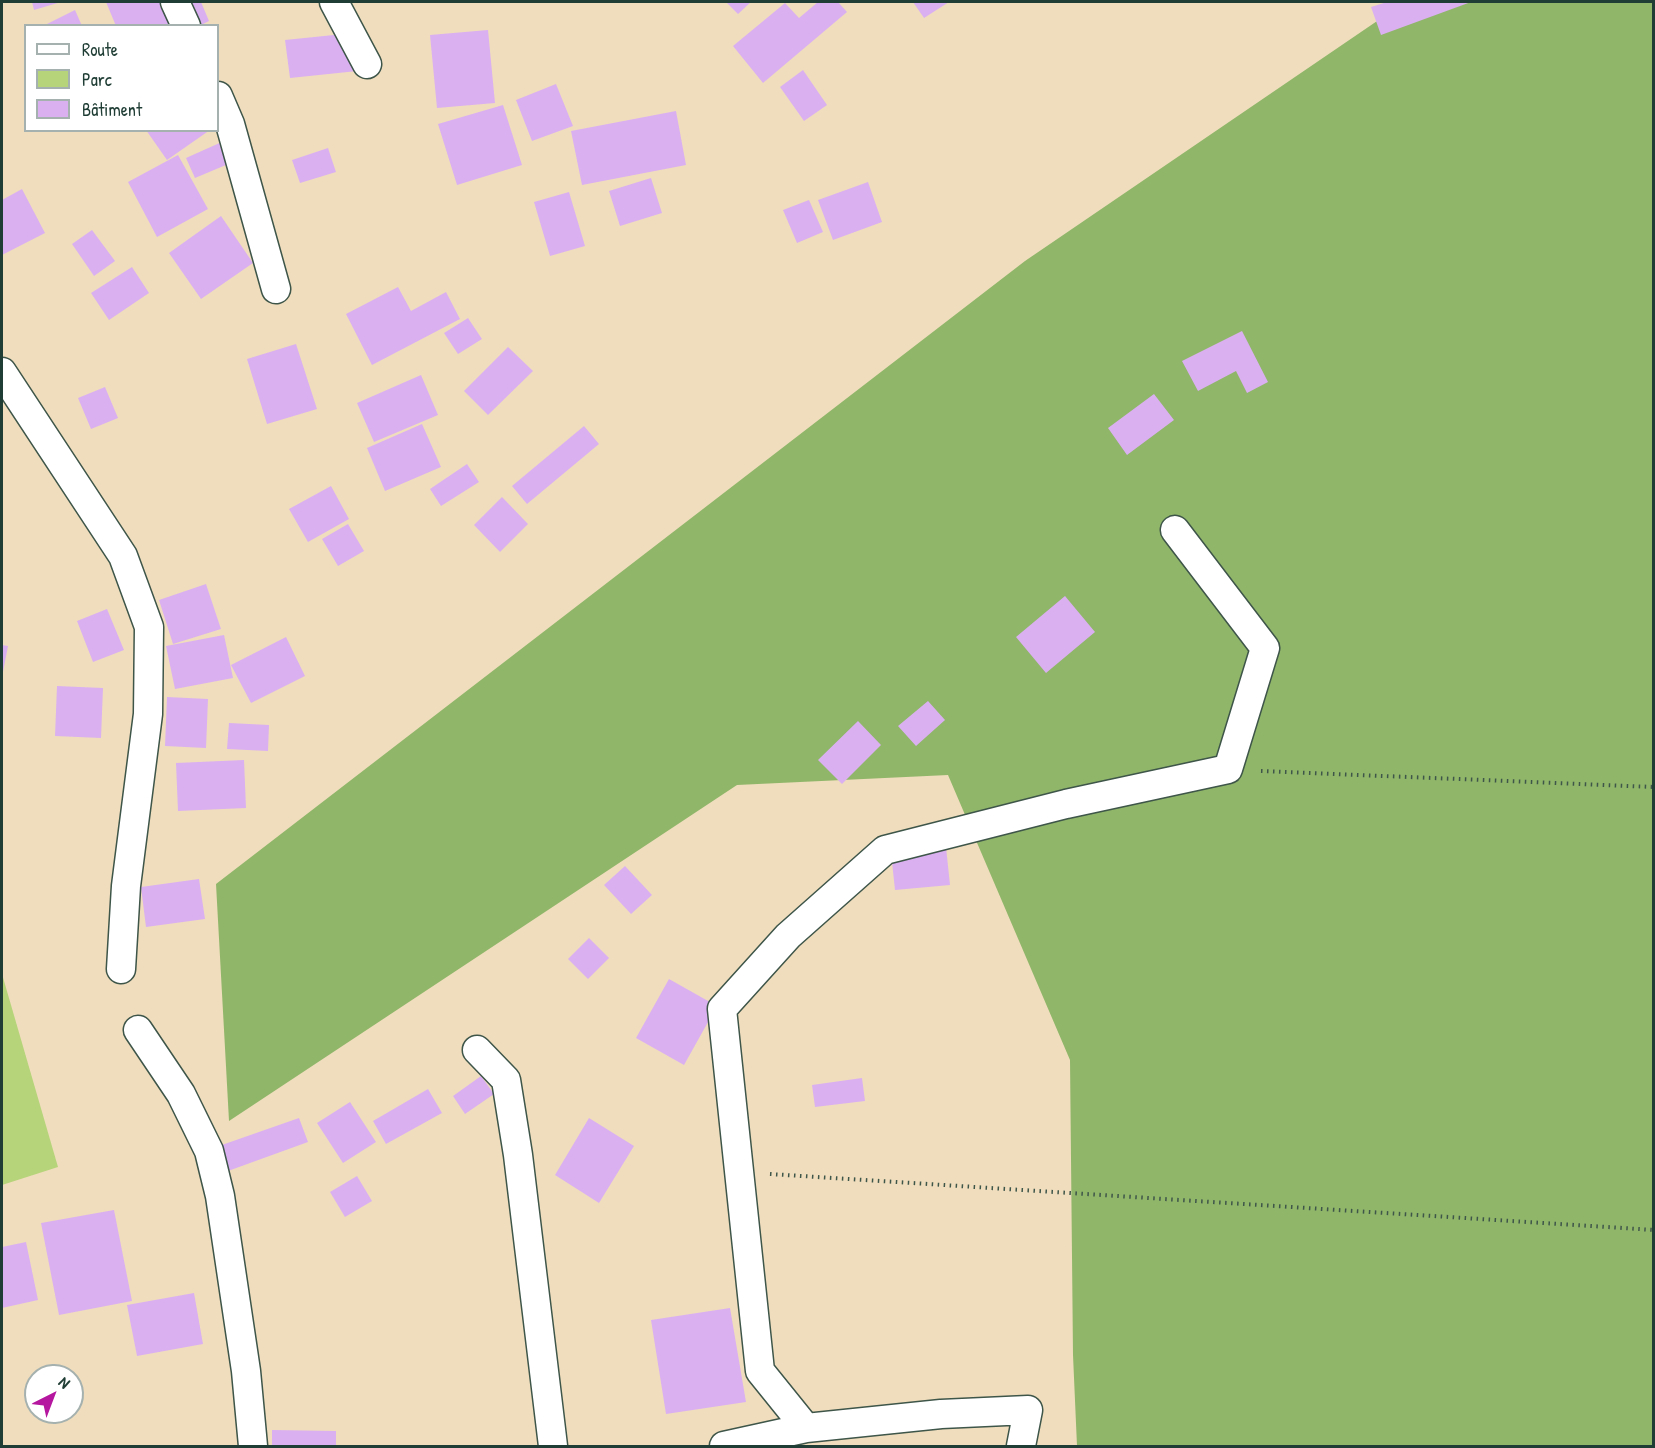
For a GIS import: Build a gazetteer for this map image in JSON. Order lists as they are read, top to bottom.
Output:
{
  "legend": ["Route", "Parc", "Bâtiment"],
  "north": "top right"
}
